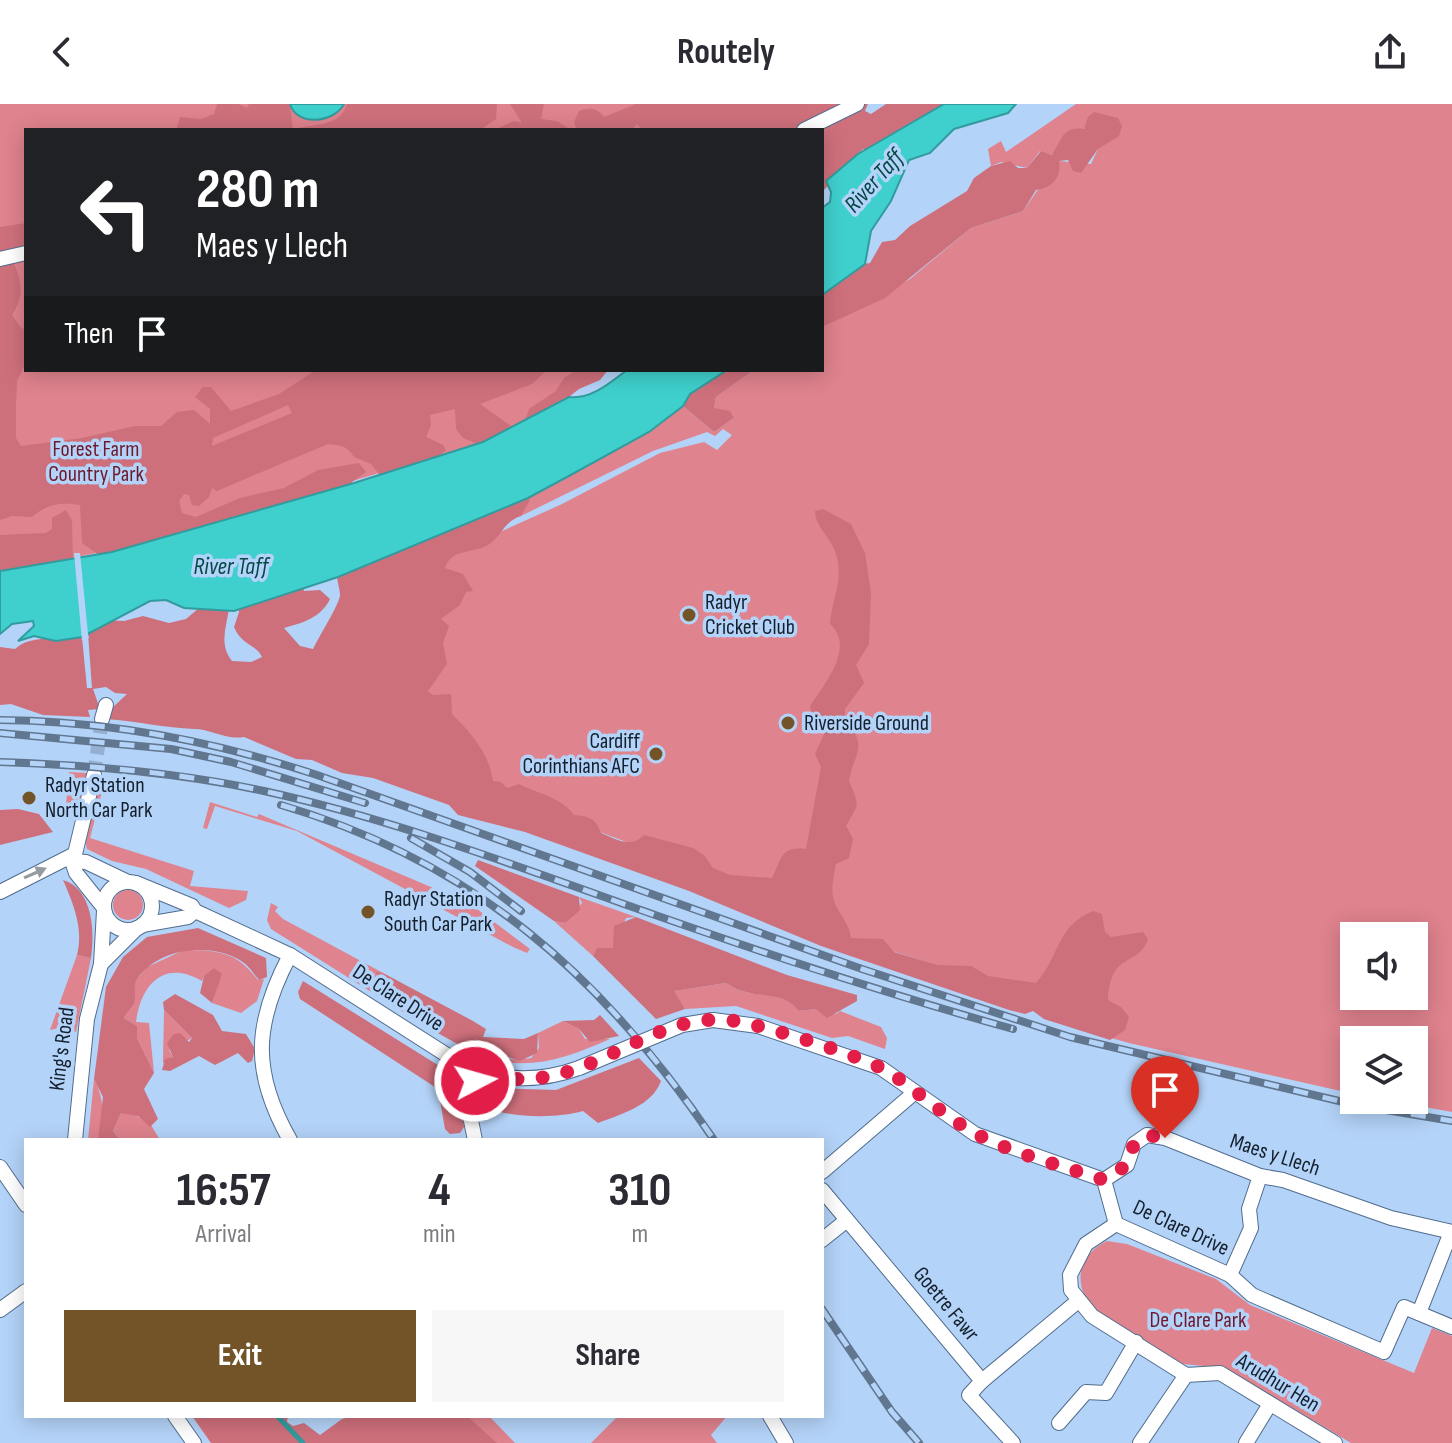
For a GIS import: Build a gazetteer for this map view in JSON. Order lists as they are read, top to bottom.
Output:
{
  "streets": {
    "street": [
      "De Clare Drive",
      "King's Road",
      "Maes y Llech",
      "Goetre Fawr",
      "Arudhur Hen"
    ]
  },
  "crossings": [
    ["De Clare Drive", "King's Road"],
    ["De Clare Drive", "Maes y Llech"]
  ],
  "water": ["River Taff"],
  "parks": ["Forest Farm Country Park", "De Clare Park"],
  "places": [
    "Radyr Cricket Club",
    "Riverside Ground",
    "Cardiff Corinthians AFC",
    "Radyr Station North Car Park",
    "Radyr Station South Car Park"
  ],
  "page": {
    "header": "Routely",
    "turn": ["280 m", "Maes y Llech"],
    "then": "Then",
    "eta": [
      "16:57",
      "Arrival",
      "4",
      "min",
      "310",
      "m"
    ],
    "buttons": ["Exit", "Share"]
  }
}
